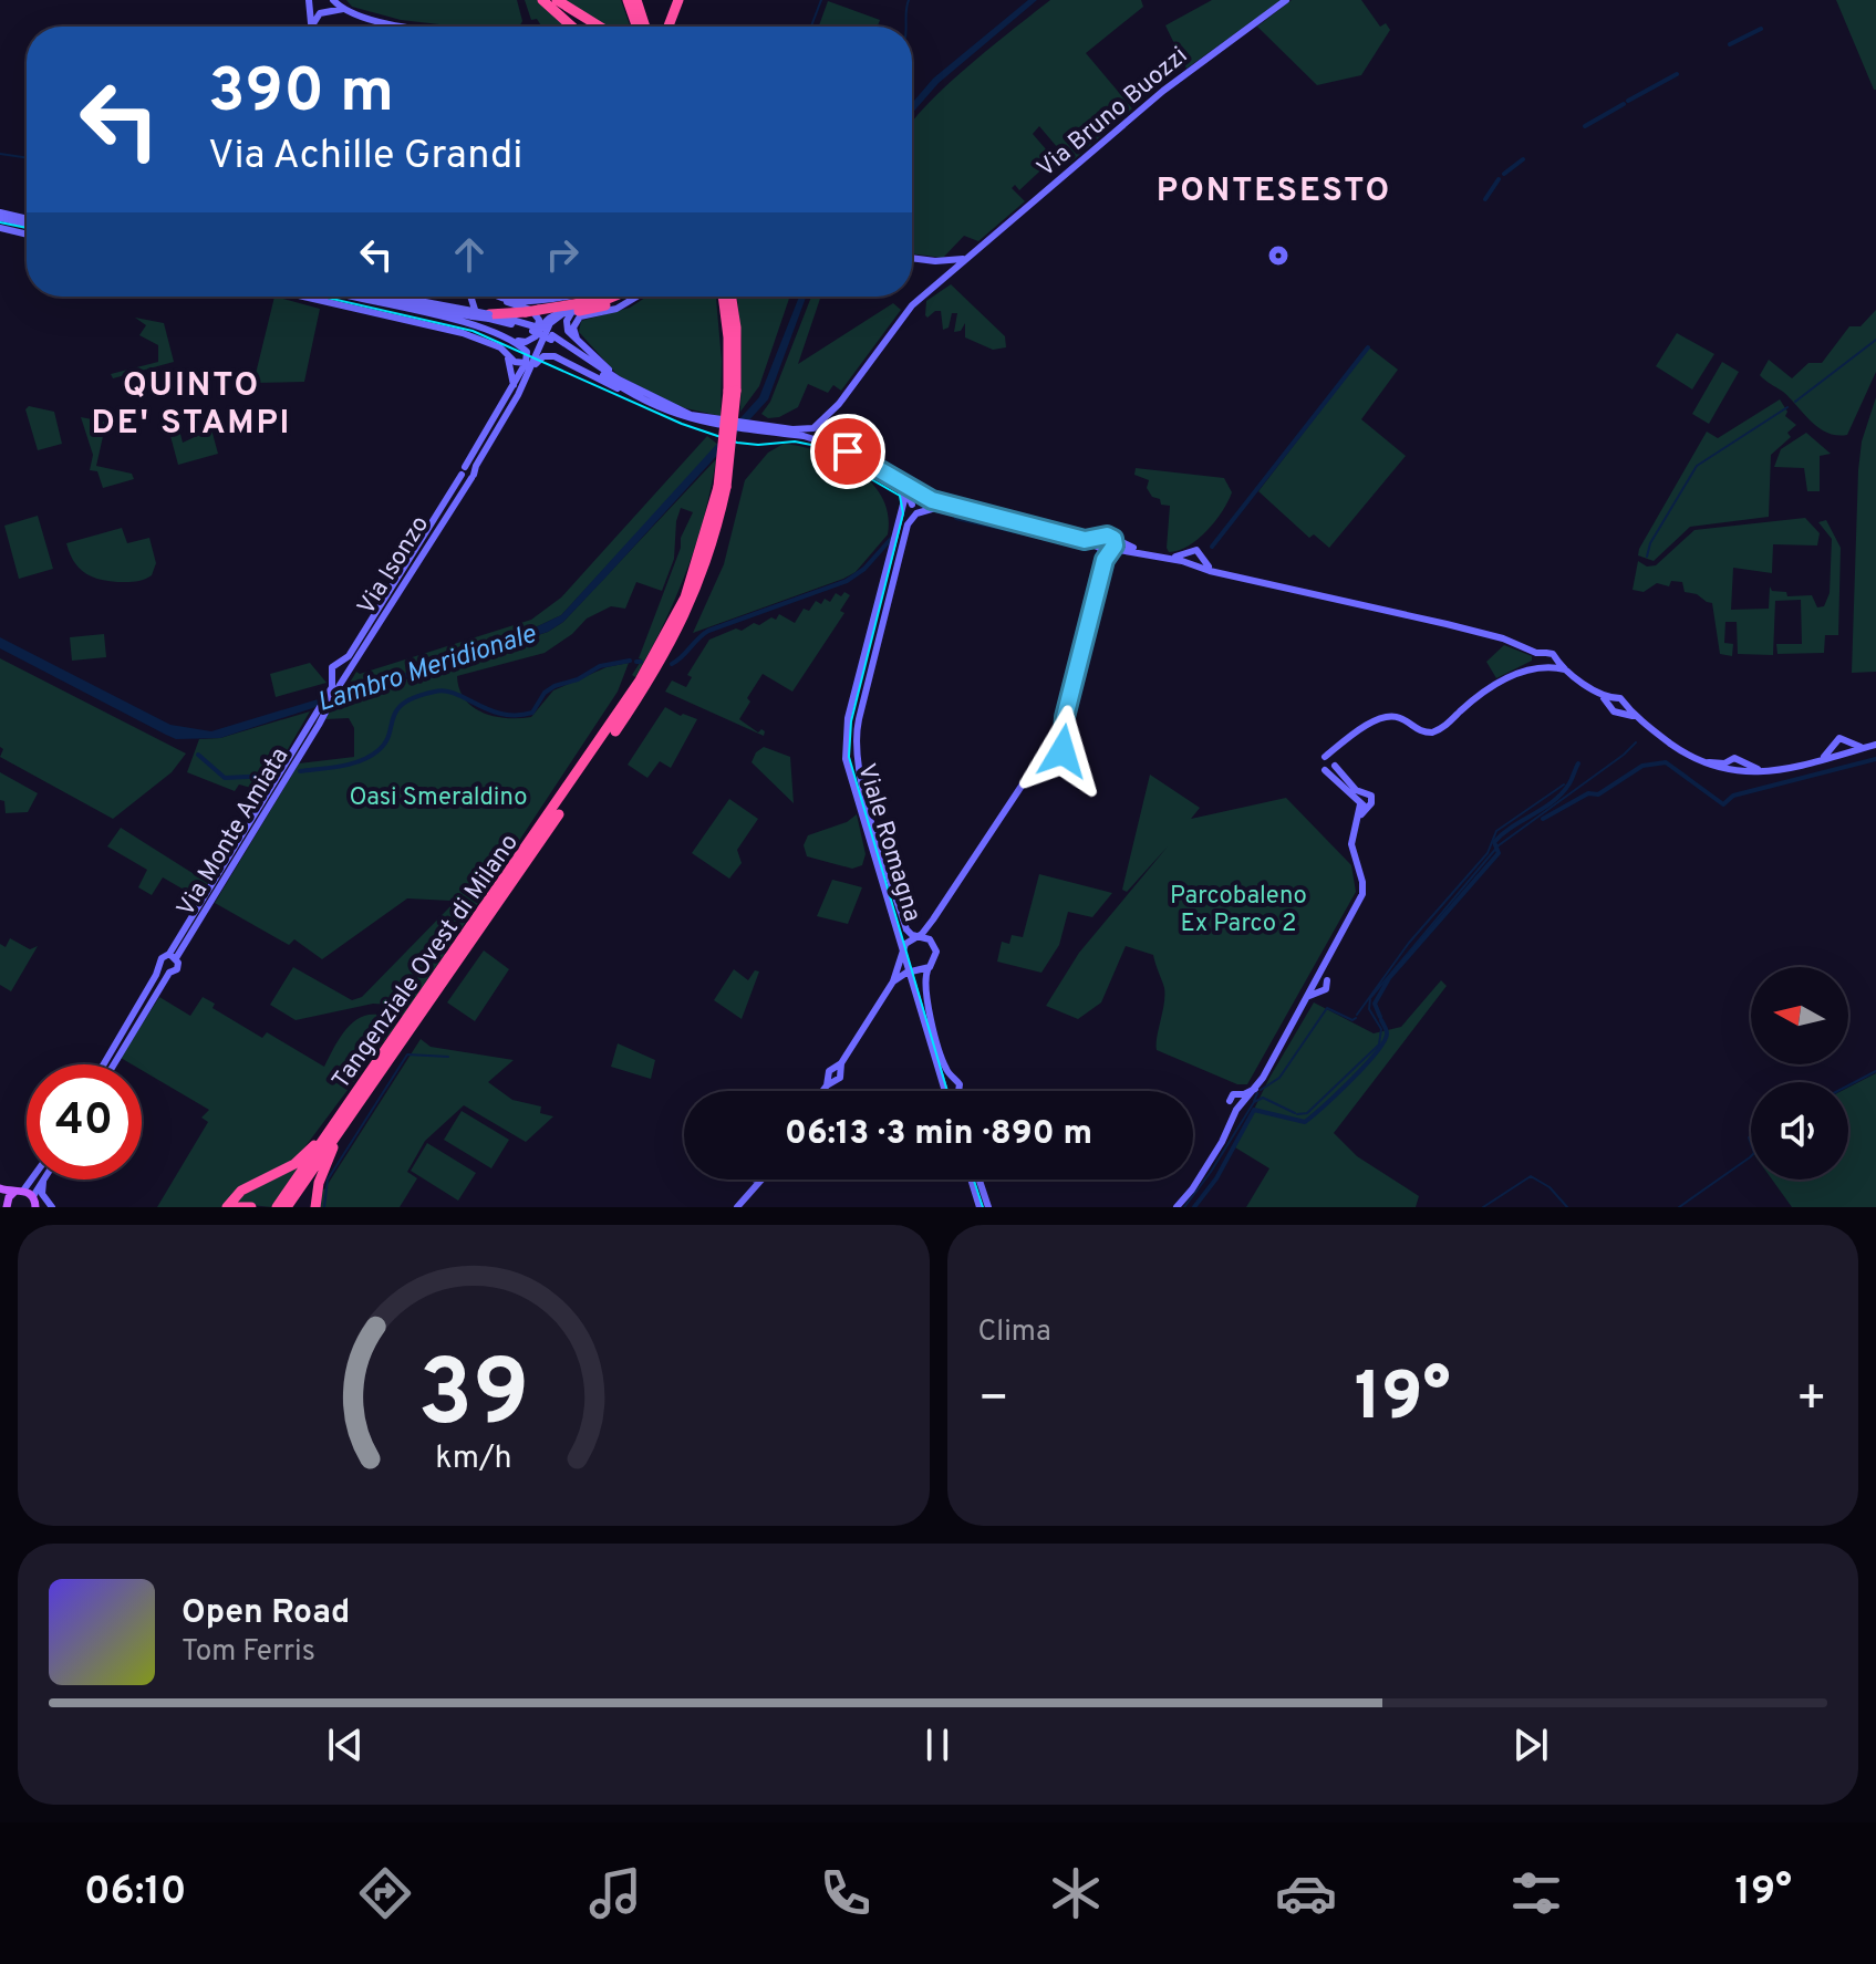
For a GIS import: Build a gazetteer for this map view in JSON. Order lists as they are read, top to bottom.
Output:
{
  "streets": {
    "highway": ["Tangenziale Ovest di Milano"],
    "main road": [
      "Via Bruno Buozzi",
      "Via Isonzo",
      "Via Monte Amiata",
      "Viale Romagna"
    ]
  },
  "crossings": [
    ["Via Isonzo", "Via Monte Amiata"]
  ],
  "districts": ["PONTESESTO", "QUINTO DE' STAMPI"],
  "water": ["Lambro Meridionale"],
  "parks": ["Oasi Smeraldino", "Parcobaleno Ex Parco 2"],
  "north": "left",
  "page": {
    "turn": ["390 m", "Via Achille Grandi"],
    "limit": "40",
    "trip": "06:13 · 3 min · 890 m",
    "tile": "Clima",
    "heat": ["−", "19°", "+"],
    "song": ["Open Road", "Tom Ferris"],
    "tabs": ["06:10", "19°"],
    "gauge": ["39", "km/h"]
  }
}
